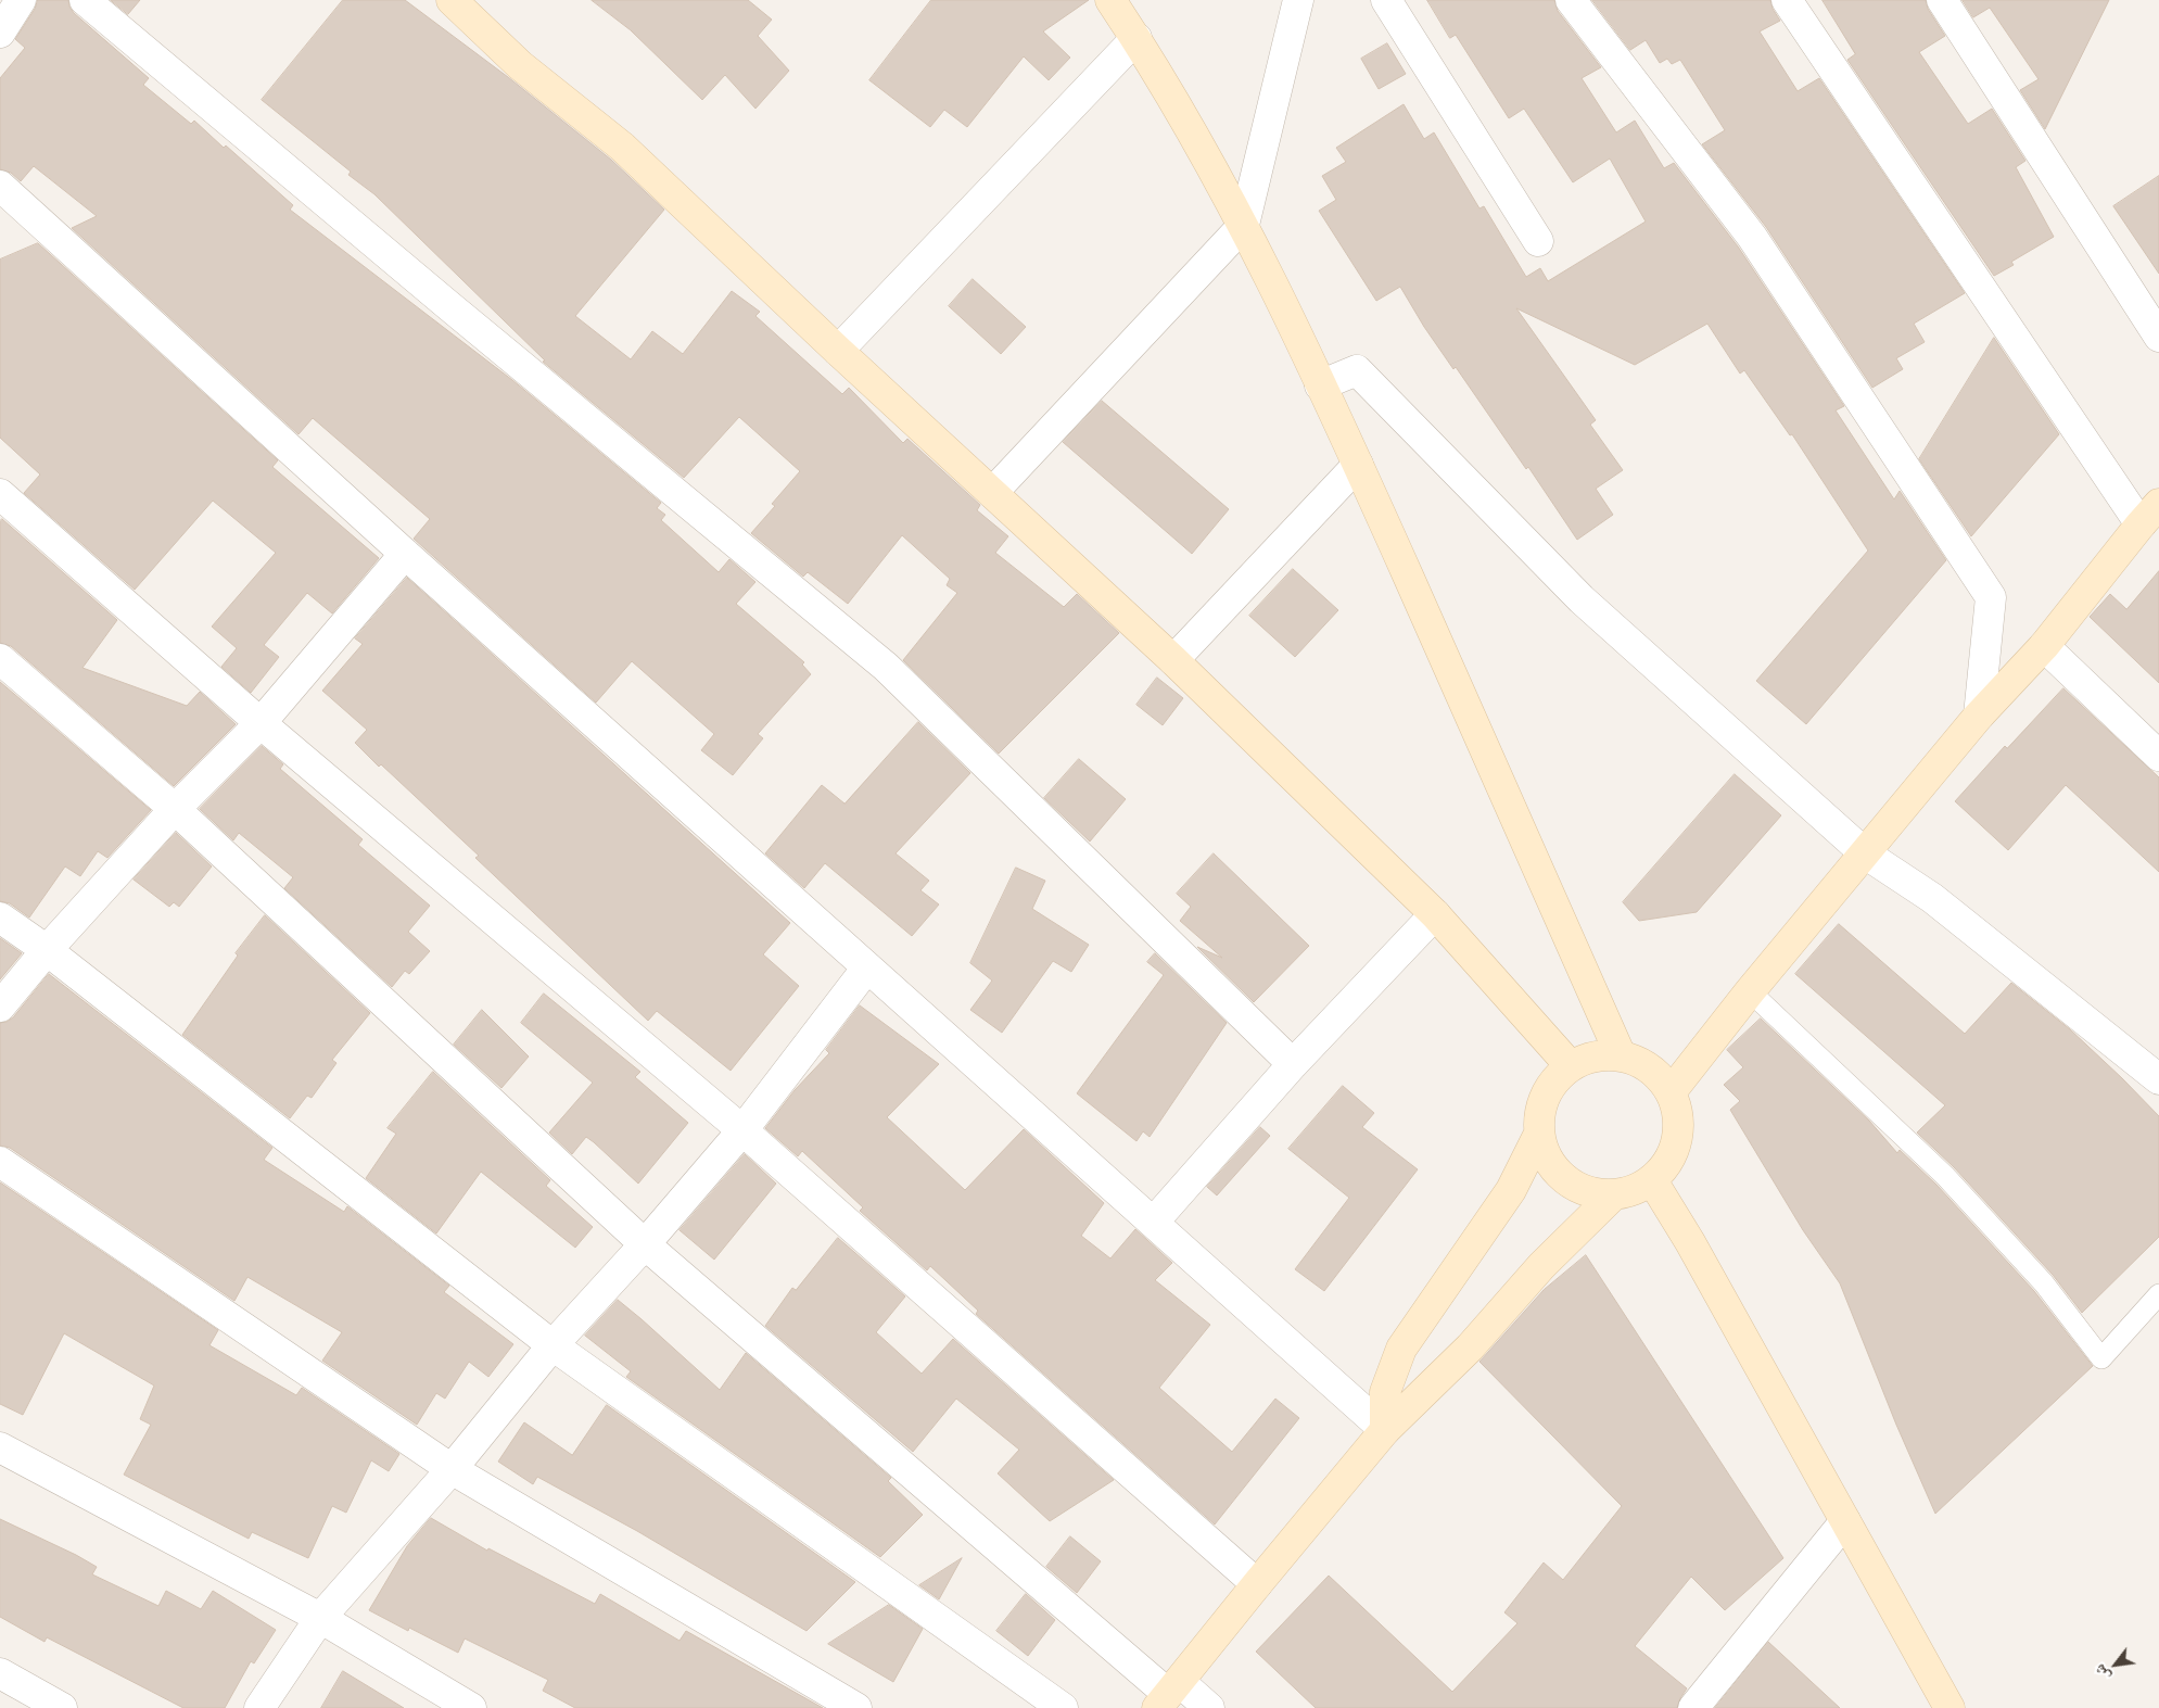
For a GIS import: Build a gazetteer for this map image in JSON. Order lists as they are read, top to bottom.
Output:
{
  "north": "bottom left"
}
